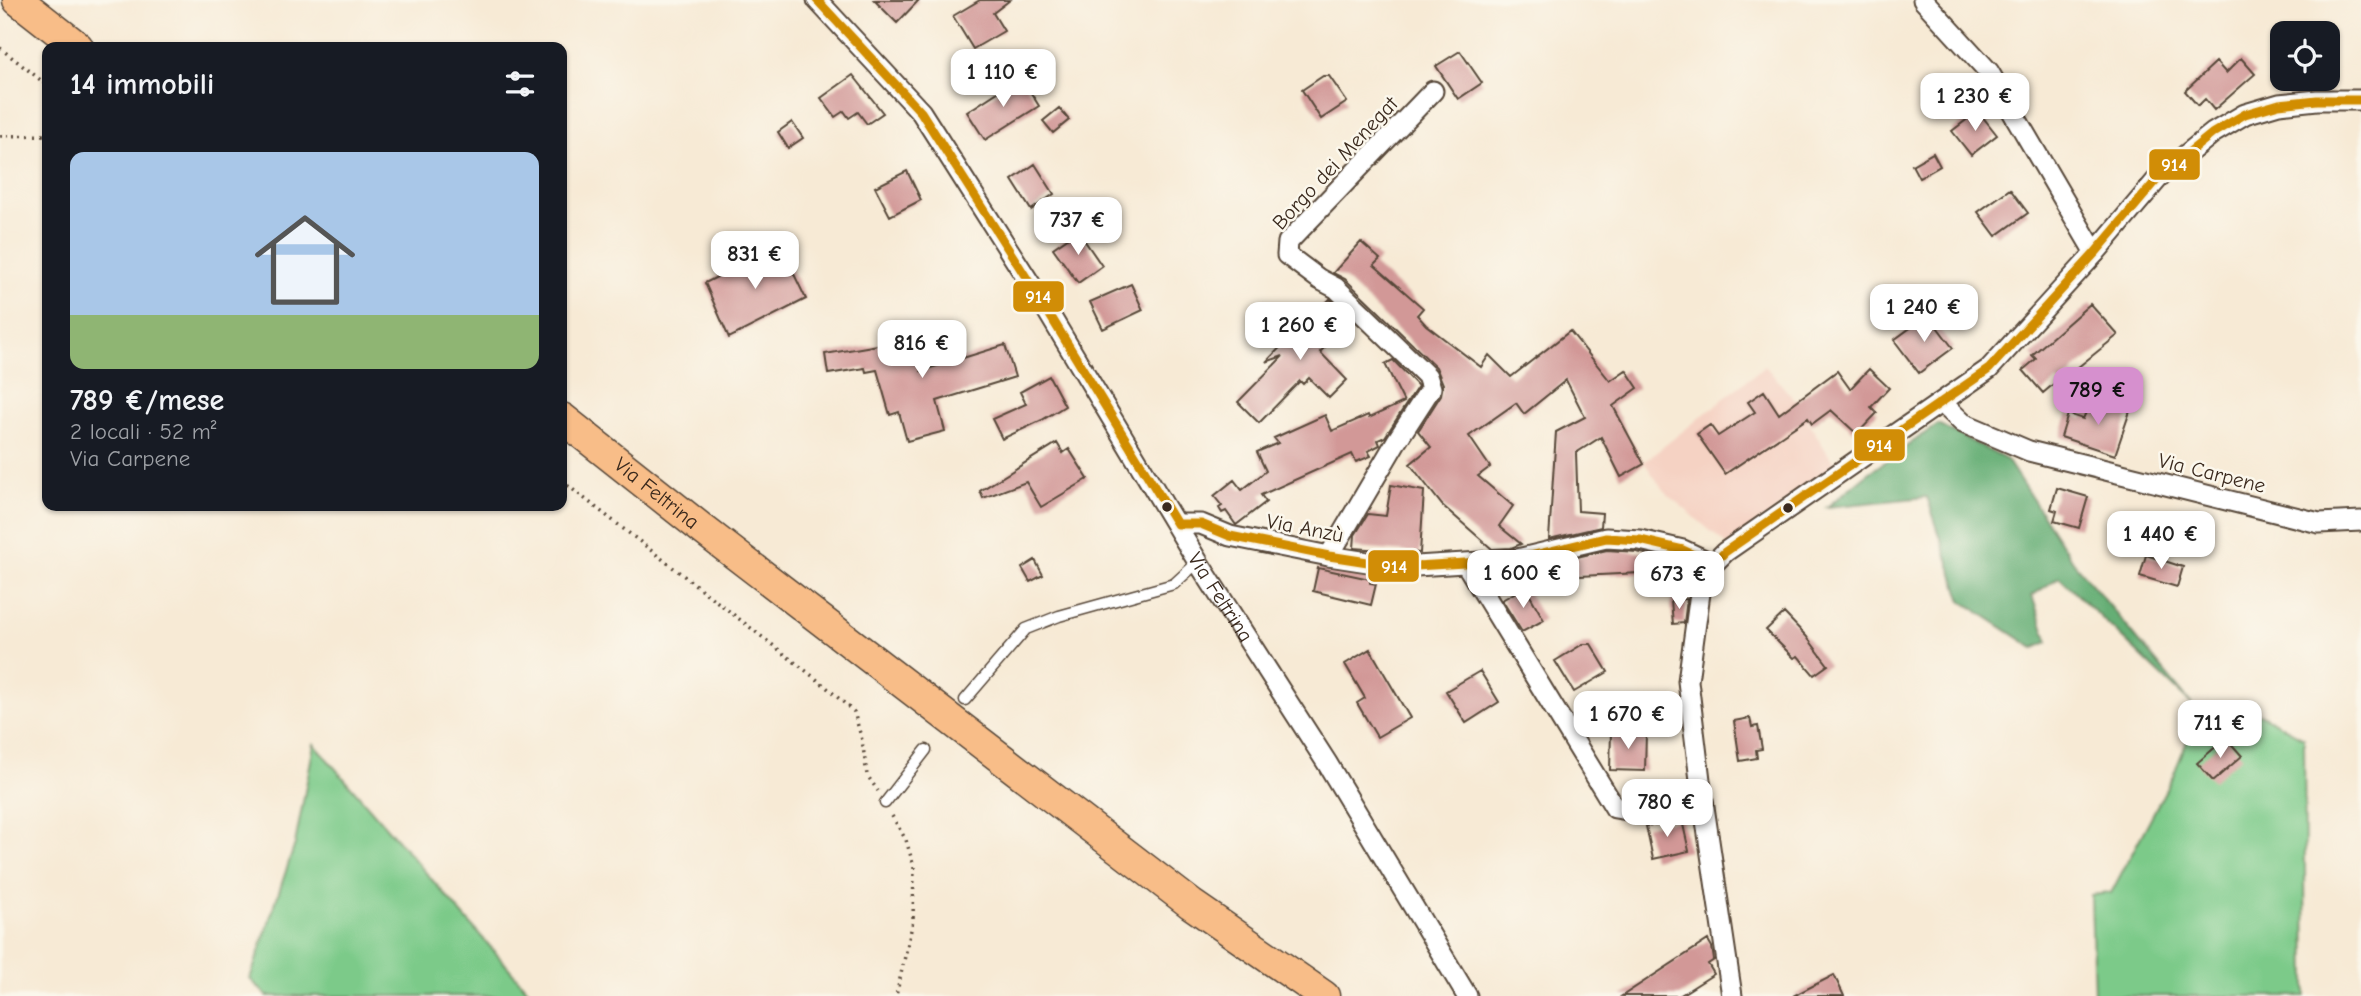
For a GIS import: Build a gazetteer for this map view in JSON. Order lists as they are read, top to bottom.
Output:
{
  "streets": {
    "main road": ["Via Feltrina"],
    "street": ["Borgo dei Menegat", "Via Carpene", "Via Anzù"]
  },
  "crossings": [
    ["Borgo dei Menegat", "Via Anzù"],
    ["Via Feltrina", "Via Anzù"]
  ],
  "lines": ["transit line 914"],
  "page": {
    "heading": "14 immobili",
    "price": [
      "1 110 €",
      "1 230 €",
      "737 €",
      "831 €",
      "1 240 €",
      "1 260 €",
      "816 €",
      "789 €",
      "1 440 €",
      "1 600 €",
      "673 €",
      "1 670 €",
      "711 €",
      "780 €"
    ],
    "list": [
      {
        "name": "789 €/mese",
        "note": "2 locali · 52 m² · Via Carpene"
      }
    ]
  }
}
